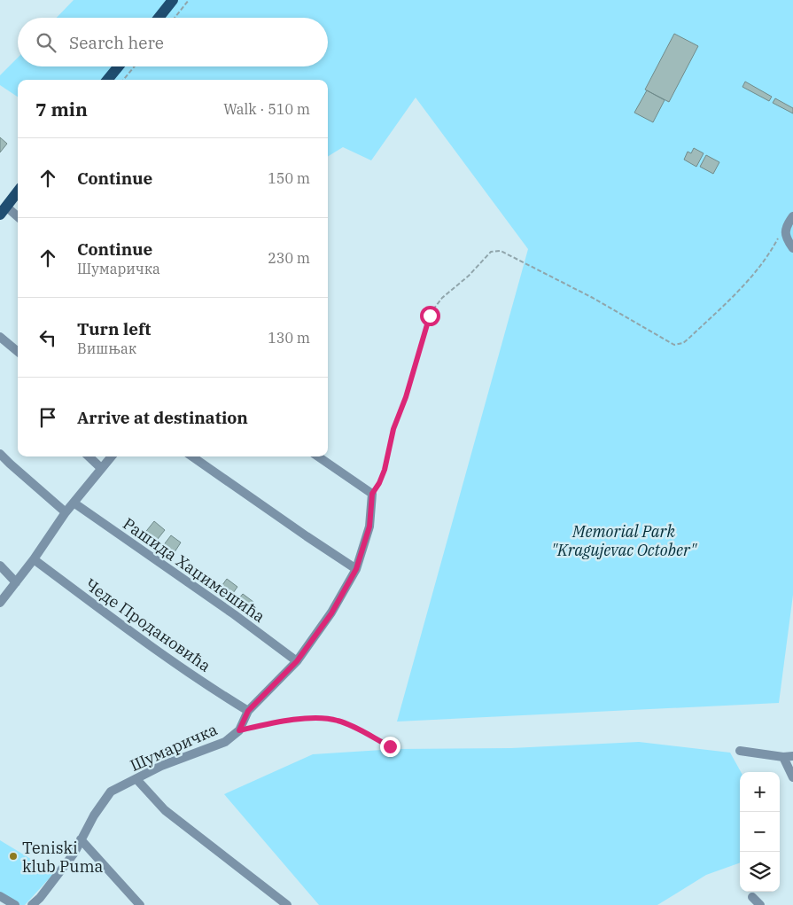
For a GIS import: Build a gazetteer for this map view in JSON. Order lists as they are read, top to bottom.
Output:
{
  "streets": {
    "street": ["Рашида Хаџимешића", "Чеде Продановића", "Шумаричка"]
  },
  "crossings": [
    ["Рашида Хаџимешића", "Шумаричка"],
    ["Чеде Продановића", "Шумаричка"]
  ],
  "parks": ["Memorial Park \"Kragujevac October\""],
  "places": ["Teniski klub Puma"],
  "page": {
    "search": "Search here",
    "heading": ["7 min", "Walk · 510 m"],
    "list": [
      ["Continue", "150 m"],
      ["Continue", "Шумаричка", "230 m"],
      ["Turn left", "Вишњак", "130 m"],
      "Arrive at destination"
    ],
    "map_buttons": ["+", "−"]
  }
}
